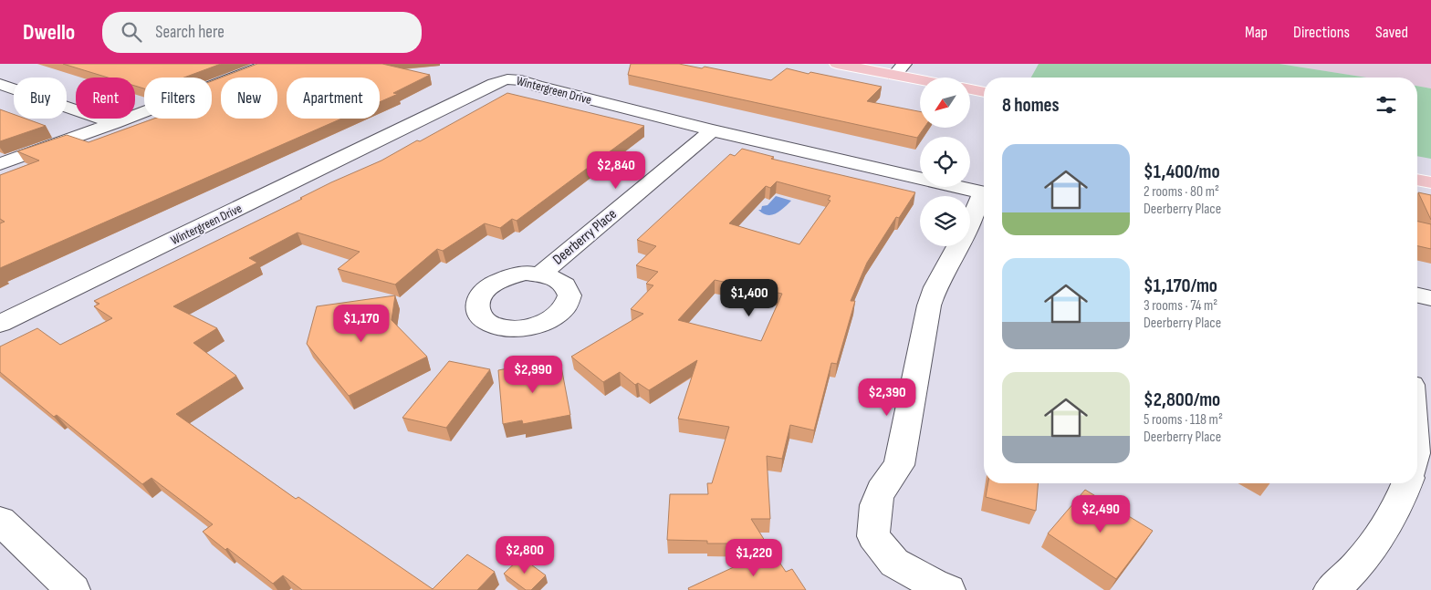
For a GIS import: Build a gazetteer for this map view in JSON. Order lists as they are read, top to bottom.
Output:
{
  "streets": {
    "street": ["Wintergreen Drive", "Deerberry Place"]
  },
  "crossings": [
    ["Wintergreen Drive", "Deerberry Place"]
  ],
  "north": "bottom left",
  "page": {
    "header": "Dwello",
    "search": "Search here",
    "nav": ["Map", "Directions", "Saved"],
    "chip": [
      "Buy",
      "Rent",
      "Filters",
      "New",
      "Apartment"
    ],
    "heading": "8 homes",
    "list": [
      {
        "name": "$1,400/mo",
        "note": "2 rooms · 80 m² · Deerberry Place"
      },
      {
        "name": "$1,170/mo",
        "note": "3 rooms · 74 m² · Deerberry Place"
      },
      {
        "name": "$2,800/mo",
        "note": "5 rooms · 118 m² · Deerberry Place"
      }
    ],
    "price": [
      "$2,840",
      "$1,400",
      "$1,170",
      "$2,990",
      "$2,390",
      "$2,490",
      "$2,800",
      "$1,220"
    ]
  }
}
